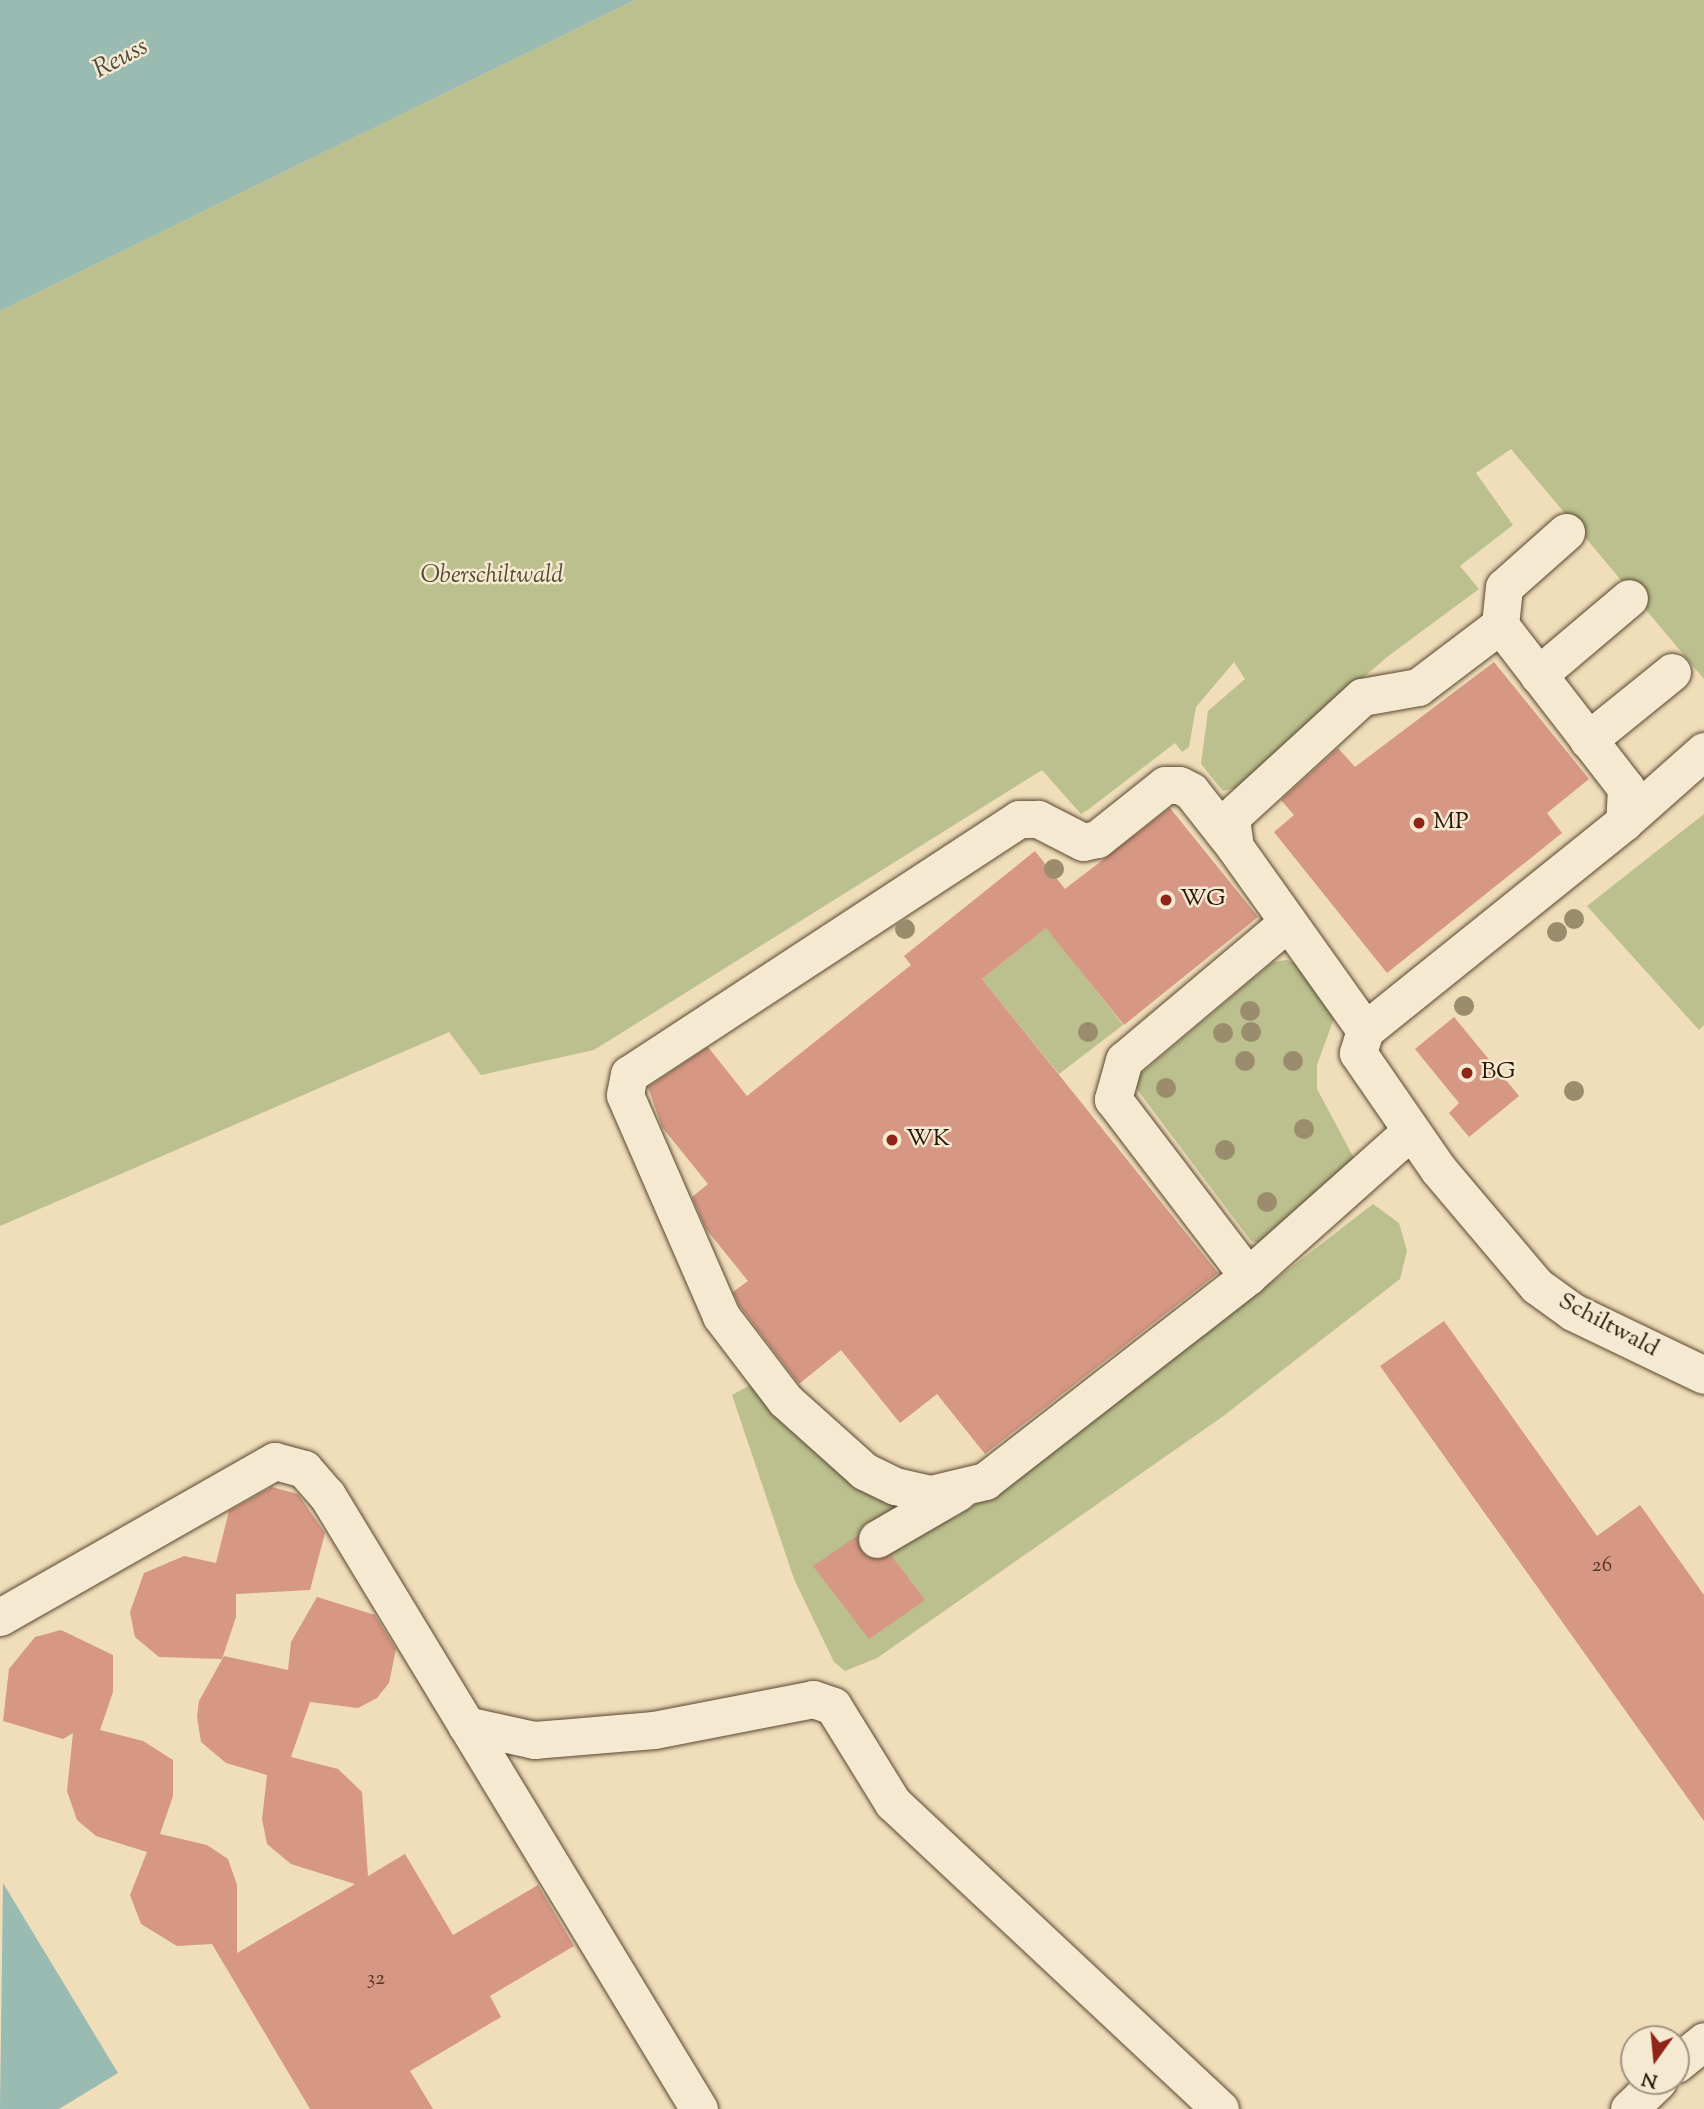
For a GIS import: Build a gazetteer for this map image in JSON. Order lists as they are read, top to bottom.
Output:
{
  "streets": {
    "street": ["Schiltwald"]
  },
  "water": ["Reuss"],
  "parks": ["Oberschiltwald"],
  "places": [
    "MP",
    "WG",
    "BG",
    "WK"
  ],
  "house_numbers": ["26", "32"],
  "north": "bottom"
}
